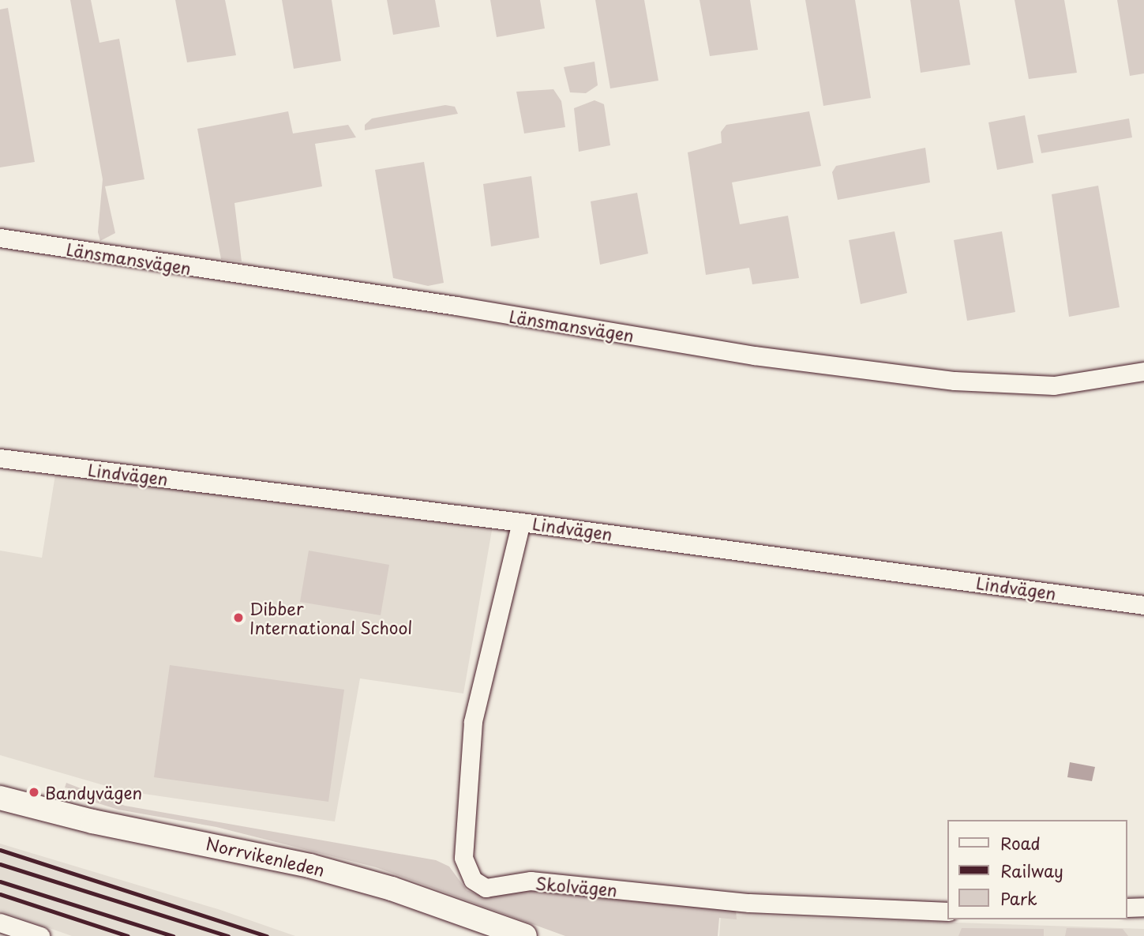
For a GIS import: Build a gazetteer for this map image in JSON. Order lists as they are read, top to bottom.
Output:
{
  "streets": {
    "main road": ["Norrvikenleden"],
    "street": ["Länsmansvägen", "Lindvägen", "Skolvägen"]
  },
  "crossings": [
    ["Lindvägen", "Skolvägen"]
  ],
  "places": ["Dibber International School", "Bandyvägen"],
  "legend": ["Road", "Railway", "Park"]
}
